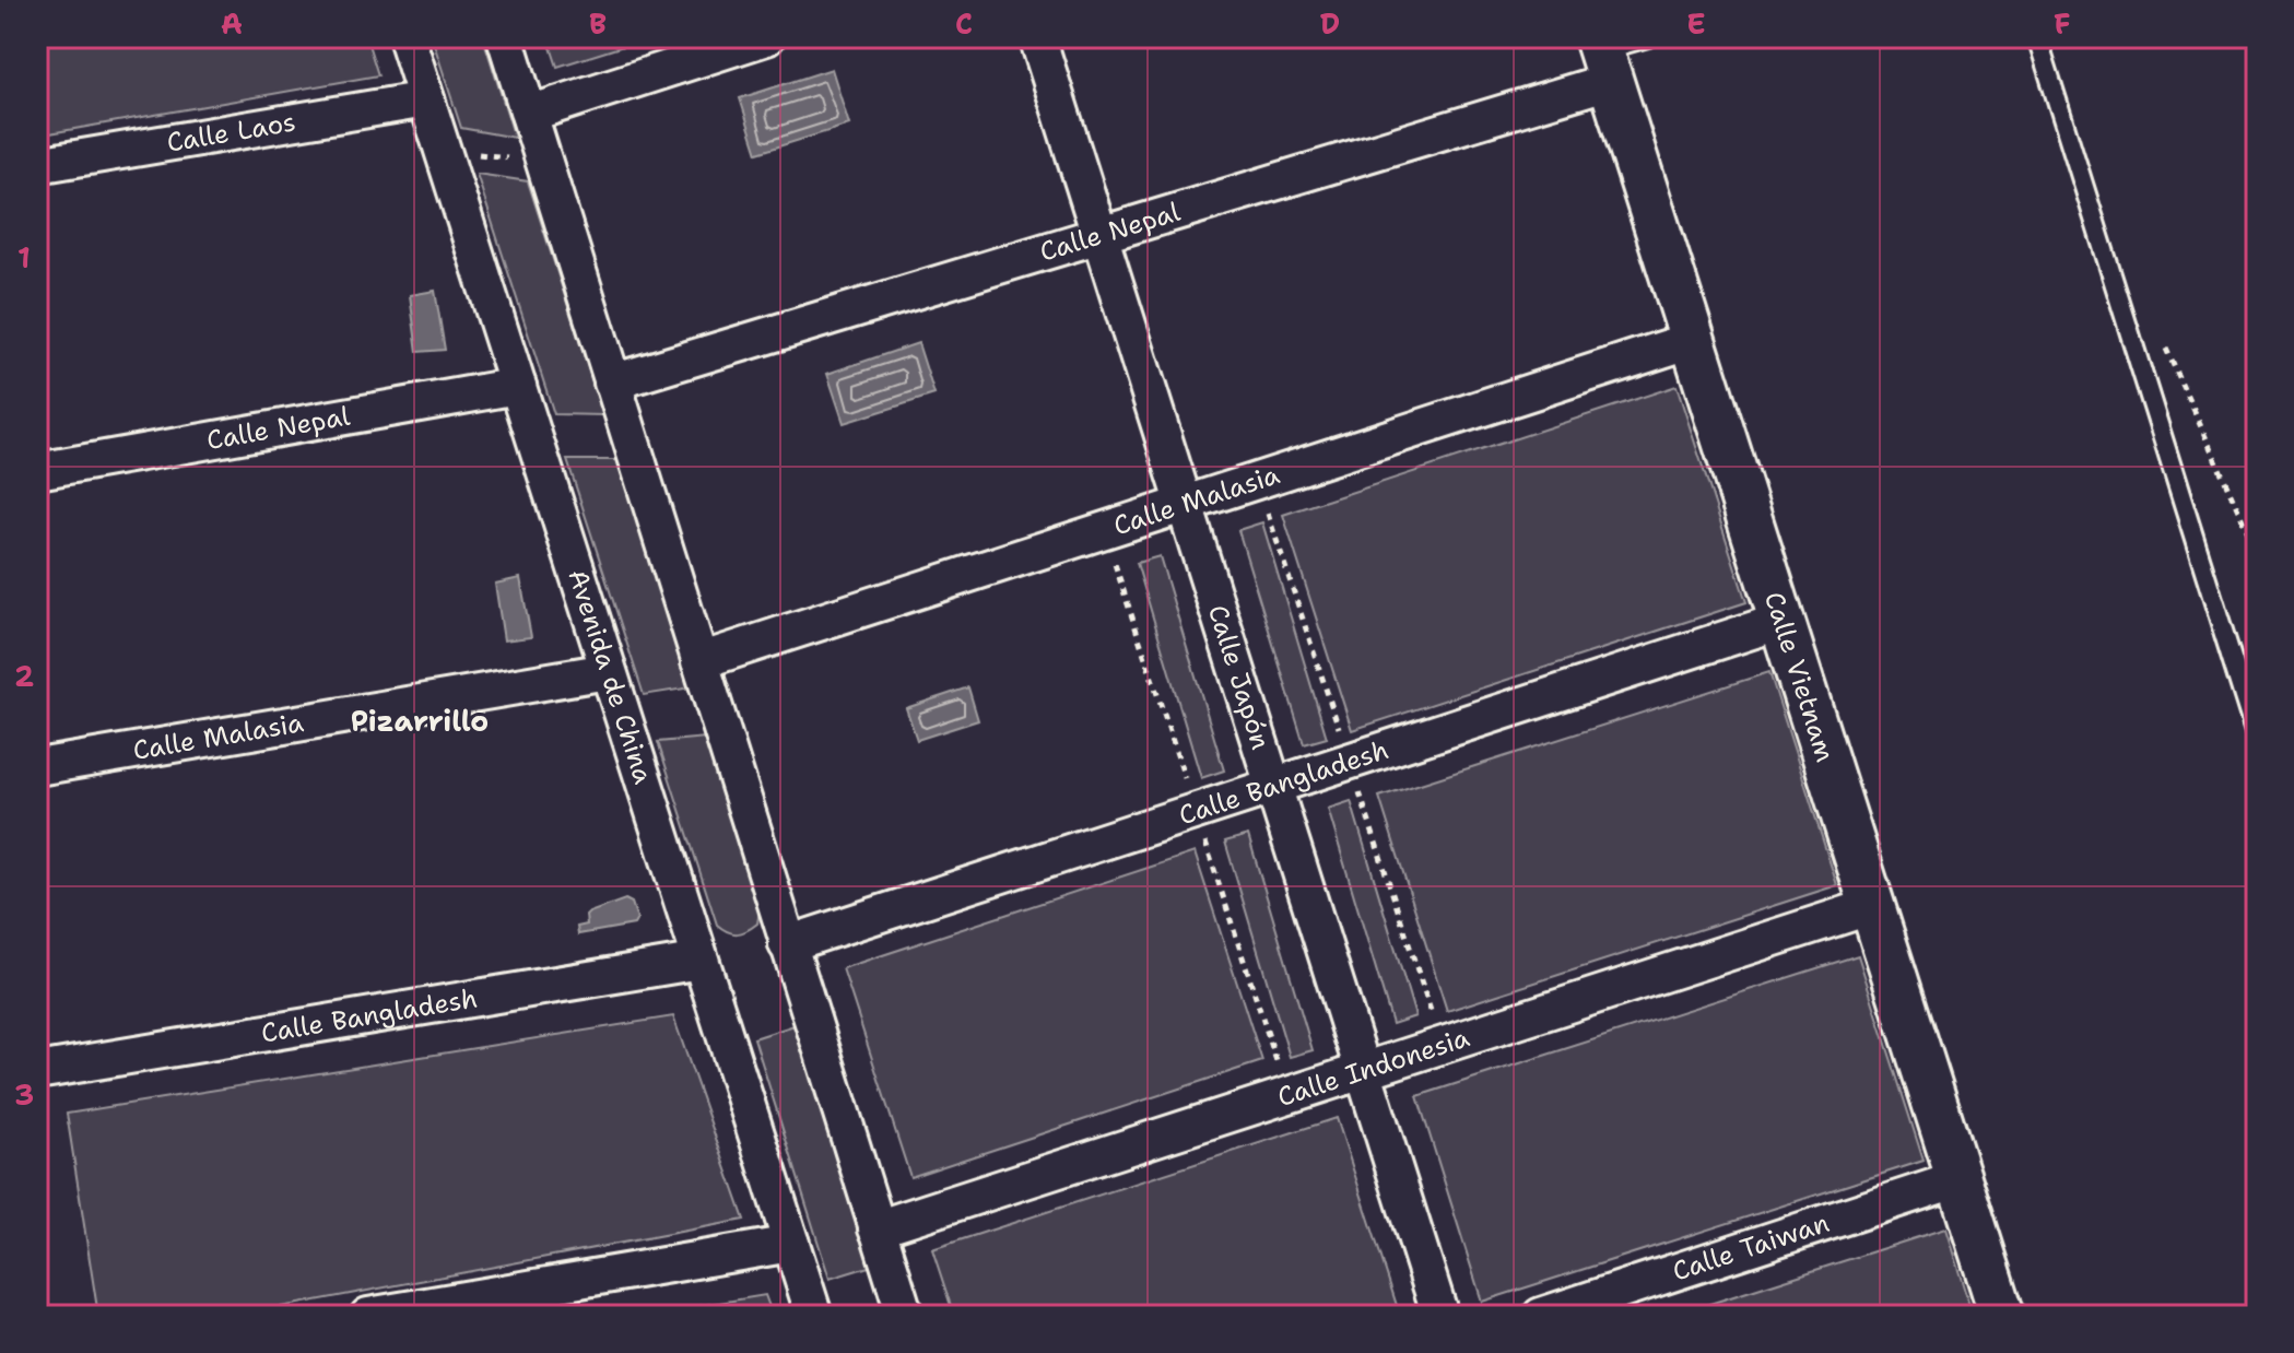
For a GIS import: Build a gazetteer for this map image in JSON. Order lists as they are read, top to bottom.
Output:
{
  "streets": {
    "street": [
      "Calle Laos",
      "Calle Nepal",
      "Calle Malasia",
      "Avenida de China",
      "Calle Japón",
      "Calle Vietnam",
      "Calle Bangladesh",
      "Calle Indonesia",
      "Calle Taiwan"
    ]
  },
  "crossings": [
    ["Calle Laos", "Avenida de China"],
    ["Calle Nepal", "Avenida de China"],
    ["Calle Nepal", "Calle Japón"],
    ["Calle Nepal", "Calle Vietnam"],
    ["Calle Malasia", "Avenida de China"],
    ["Calle Malasia", "Calle Japón"],
    ["Calle Malasia", "Calle Vietnam"],
    ["Avenida de China", "Calle Bangladesh"],
    ["Calle Japón", "Calle Bangladesh"],
    ["Calle Japón", "Calle Indonesia"],
    ["Calle Vietnam", "Calle Bangladesh"],
    ["Calle Vietnam", "Calle Indonesia"],
    ["Calle Vietnam", "Calle Taiwan"]
  ],
  "districts": ["Pizarrillo"],
  "grid": {
    "columns": [
      "A",
      "B",
      "C",
      "D",
      "E",
      "F"
    ],
    "rows": ["1", "2", "3"]
  }
}
